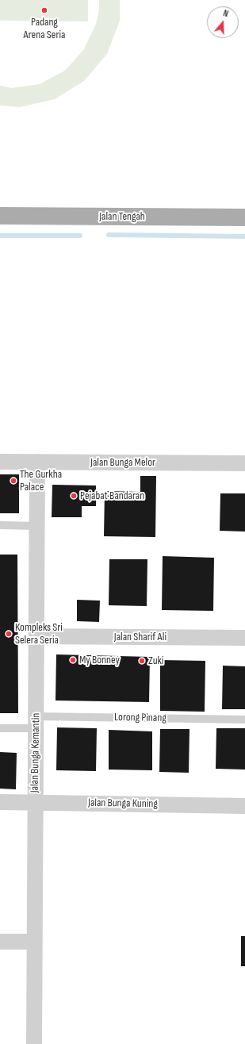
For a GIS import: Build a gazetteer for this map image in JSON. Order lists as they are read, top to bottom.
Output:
{
  "streets": {
    "main road": ["Jalan Tengah"],
    "street": [
      "Jalan Bunga Melor",
      "Jalan Sharif Ali",
      "Jalan Bunga Kemantin",
      "Jalan Bunga Kuning"
    ],
    "lane": ["Lorong Pinang"]
  },
  "crossings": [
    ["Jalan Bunga Melor", "Jalan Bunga Kemantin"],
    ["Jalan Sharif Ali", "Jalan Bunga Kemantin"],
    ["Lorong Pinang", "Jalan Bunga Kemantin"],
    ["Jalan Bunga Kemantin", "Jalan Bunga Kuning"]
  ],
  "places": [
    "Padang Arena Seria",
    "The Gurkha Palace",
    "Pejabat Bandaran",
    "Kompleks Sri Selera Seria",
    "My Bonney",
    "Zuki"
  ],
  "north": "top"
}
